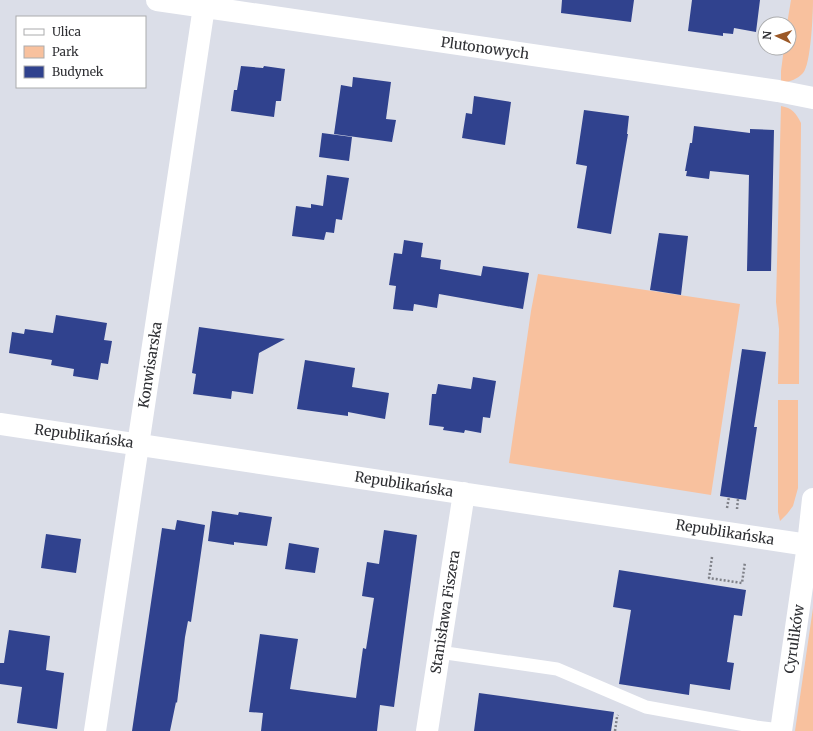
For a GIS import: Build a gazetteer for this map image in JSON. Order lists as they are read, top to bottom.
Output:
{
  "streets": {
    "street": [
      "Plutonowych",
      "Konwisarska",
      "Republikańska",
      "Stanisława Fiszera",
      "Cyrulików"
    ]
  },
  "crossings": [
    ["Plutonowych", "Konwisarska"],
    ["Konwisarska", "Republikańska"],
    ["Republikańska", "Stanisława Fiszera"],
    ["Republikańska", "Cyrulików"]
  ],
  "legend": ["Ulica", "Park", "Budynek"],
  "north": "left"
}
